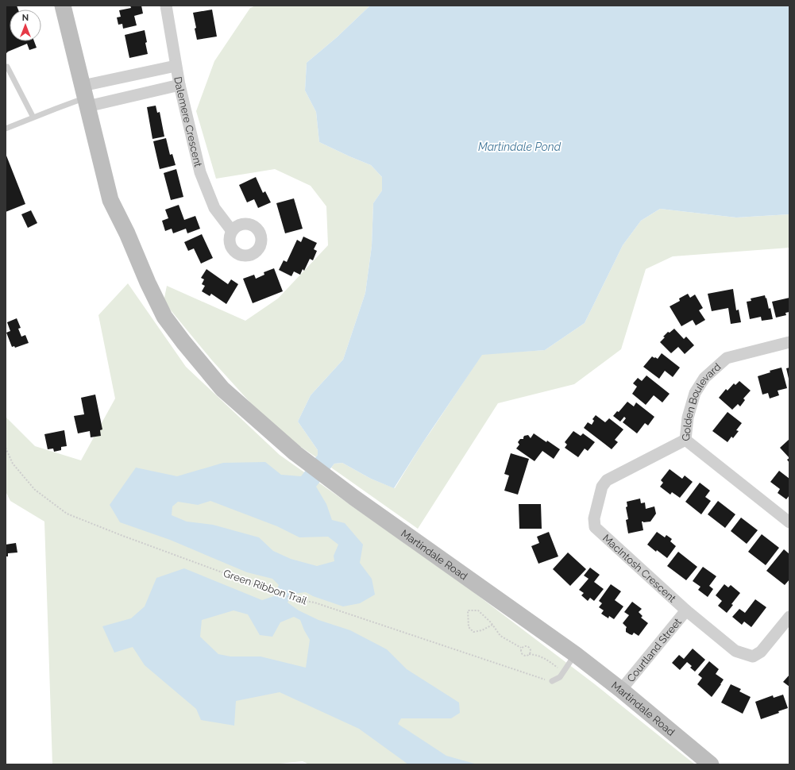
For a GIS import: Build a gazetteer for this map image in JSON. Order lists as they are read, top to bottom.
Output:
{
  "streets": {
    "main road": ["Martindale Road"],
    "street": [
      "Dalemere Crescent",
      "Golden Boulevard",
      "MacIntosh Crescent",
      "Courtland Street"
    ],
    "path": ["Green Ribbon Trail"]
  },
  "crossings": [
    ["Golden Boulevard", "MacIntosh Crescent"],
    ["Martindale Road", "Courtland Street"],
    ["MacIntosh Crescent", "Courtland Street"]
  ],
  "water": ["Martindale Pond"],
  "north": "top"
}
